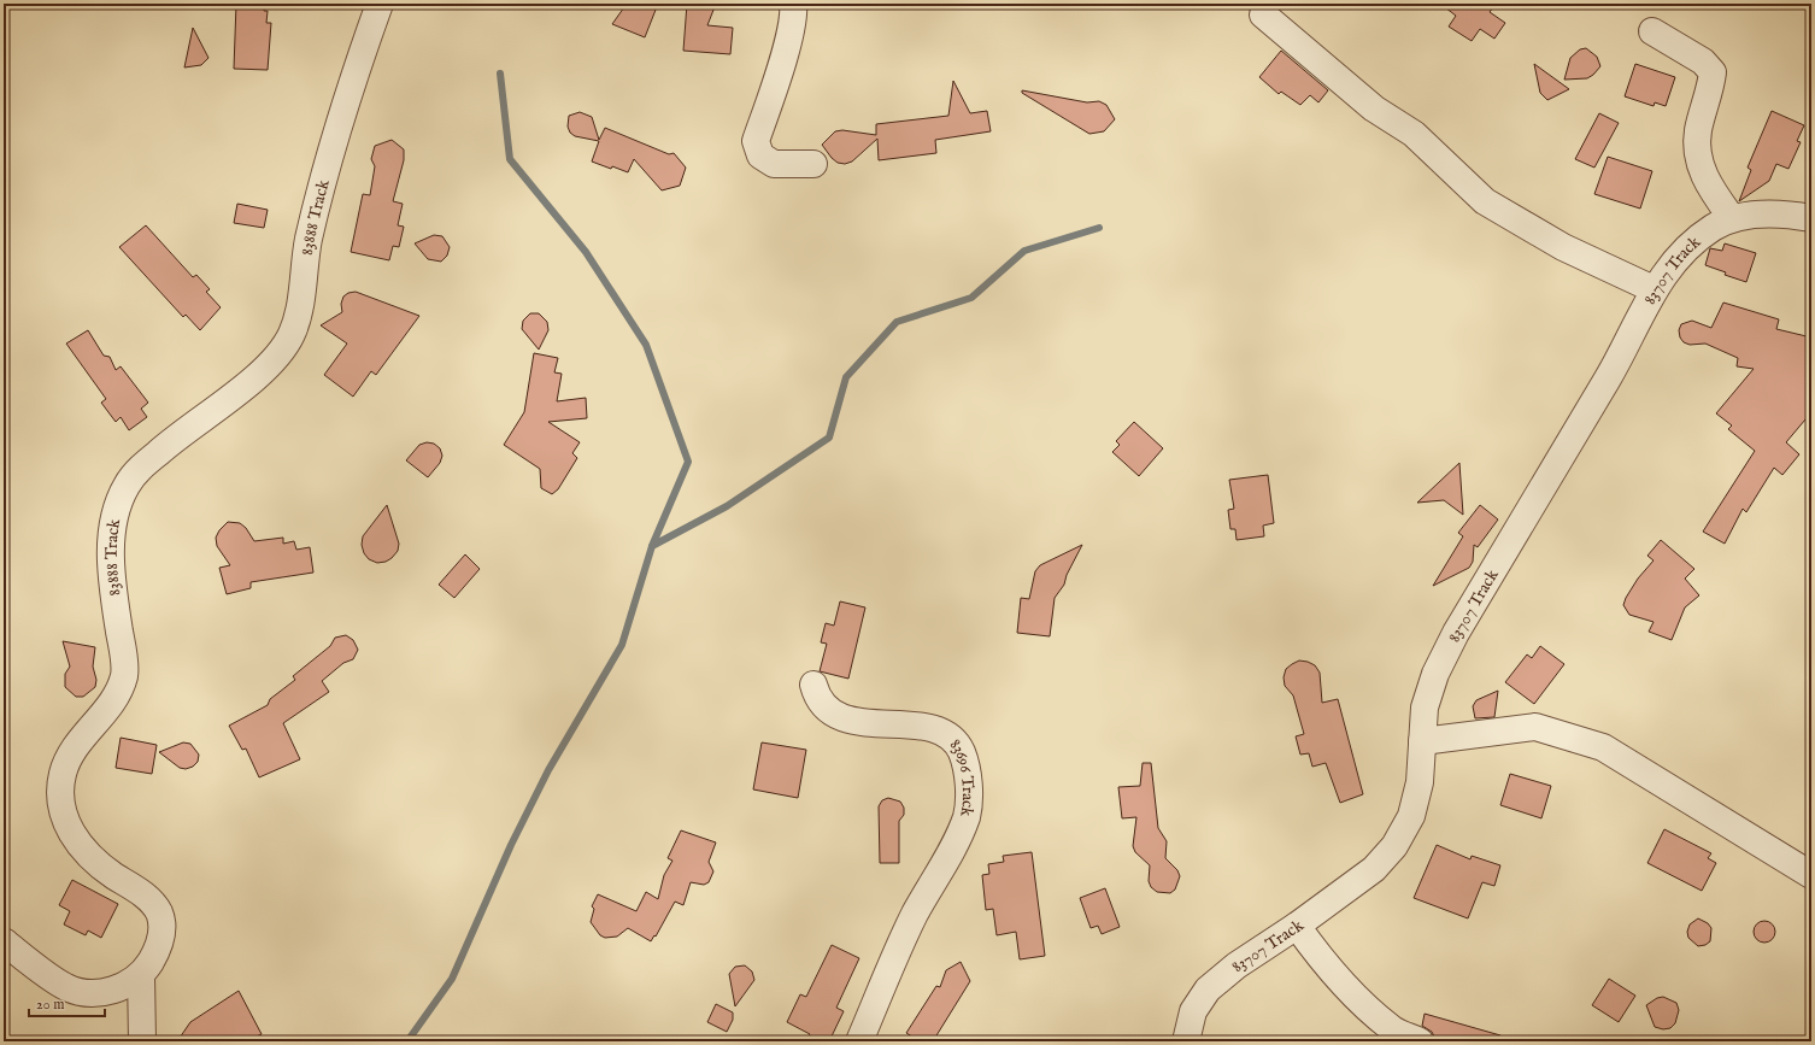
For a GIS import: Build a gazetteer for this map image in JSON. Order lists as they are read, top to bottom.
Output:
{
  "streets": {
    "street": ["83888 Track", "83707 Track", "83696 Track"]
  },
  "scale_bar": "20 m"
}
